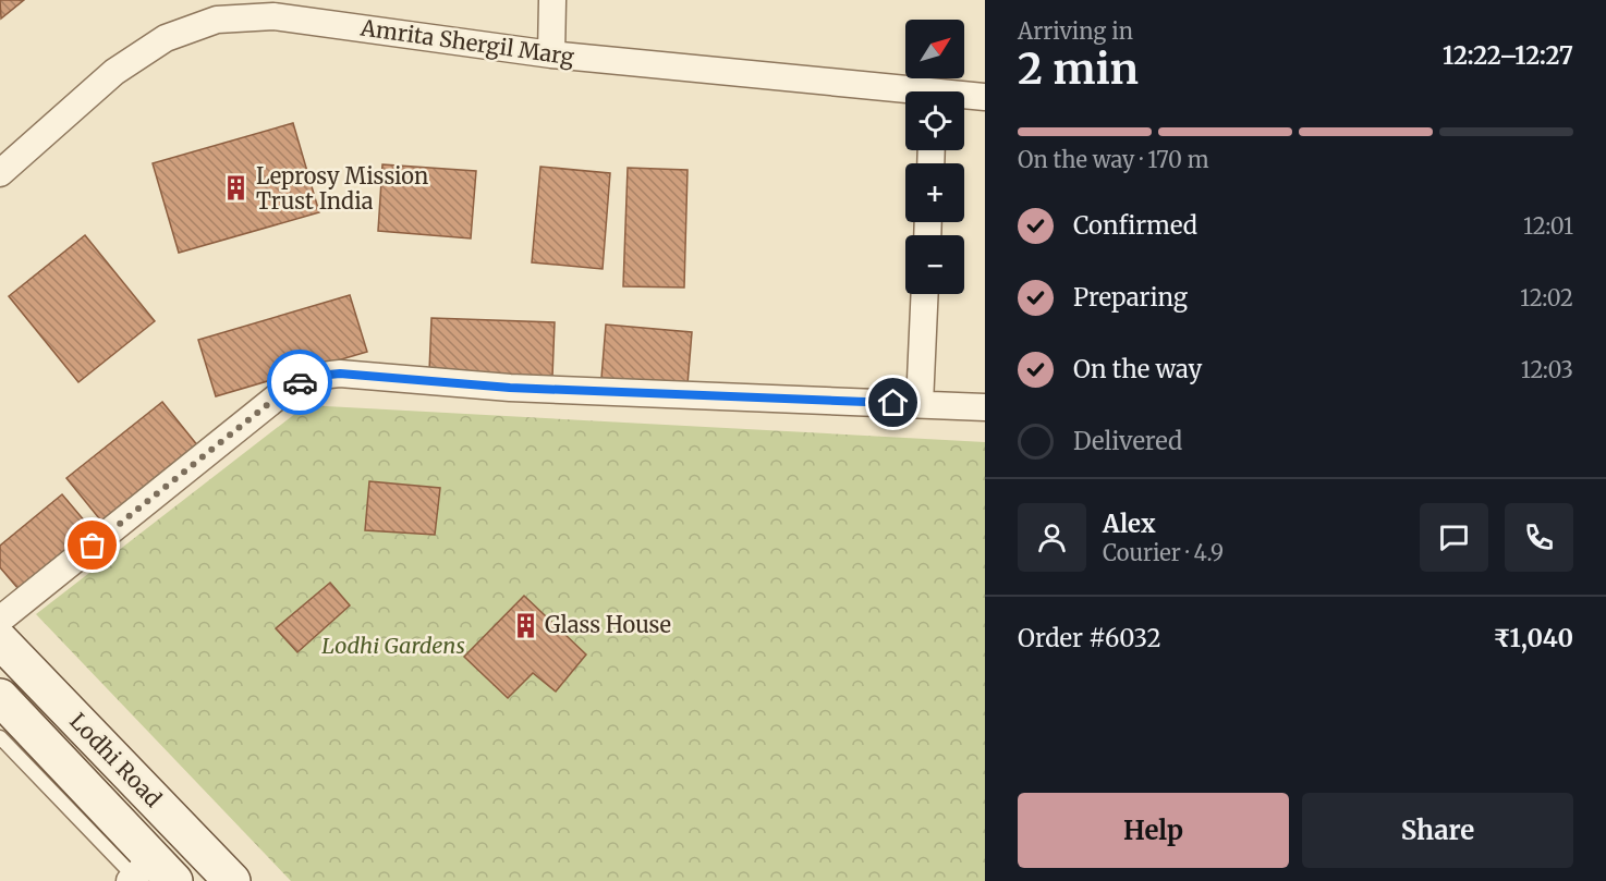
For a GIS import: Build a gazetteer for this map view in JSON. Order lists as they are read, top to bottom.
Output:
{
  "streets": {
    "main road": ["Lodhi Road"],
    "street": ["Amrita Shergil Marg"]
  },
  "parks": ["Lodhi Gardens"],
  "places": {
    "building": ["Leprosy Mission Trust India", "Glass House"]
  },
  "north": "top right",
  "page": {
    "heading": ["2 min", "Arriving in", "12:22–12:27"],
    "panel": [
      "Alex",
      "Courier · 4.9",
      "Order #6032",
      "₹1,040"
    ],
    "map_buttons": ["+", "−"],
    "bar": "On the way · 170 m",
    "list": [
      ["Confirmed", "12:01"],
      ["Preparing", "12:02"],
      ["On the way", "12:03"],
      "Delivered"
    ],
    "buttons": ["Help", "Share"]
  }
}
